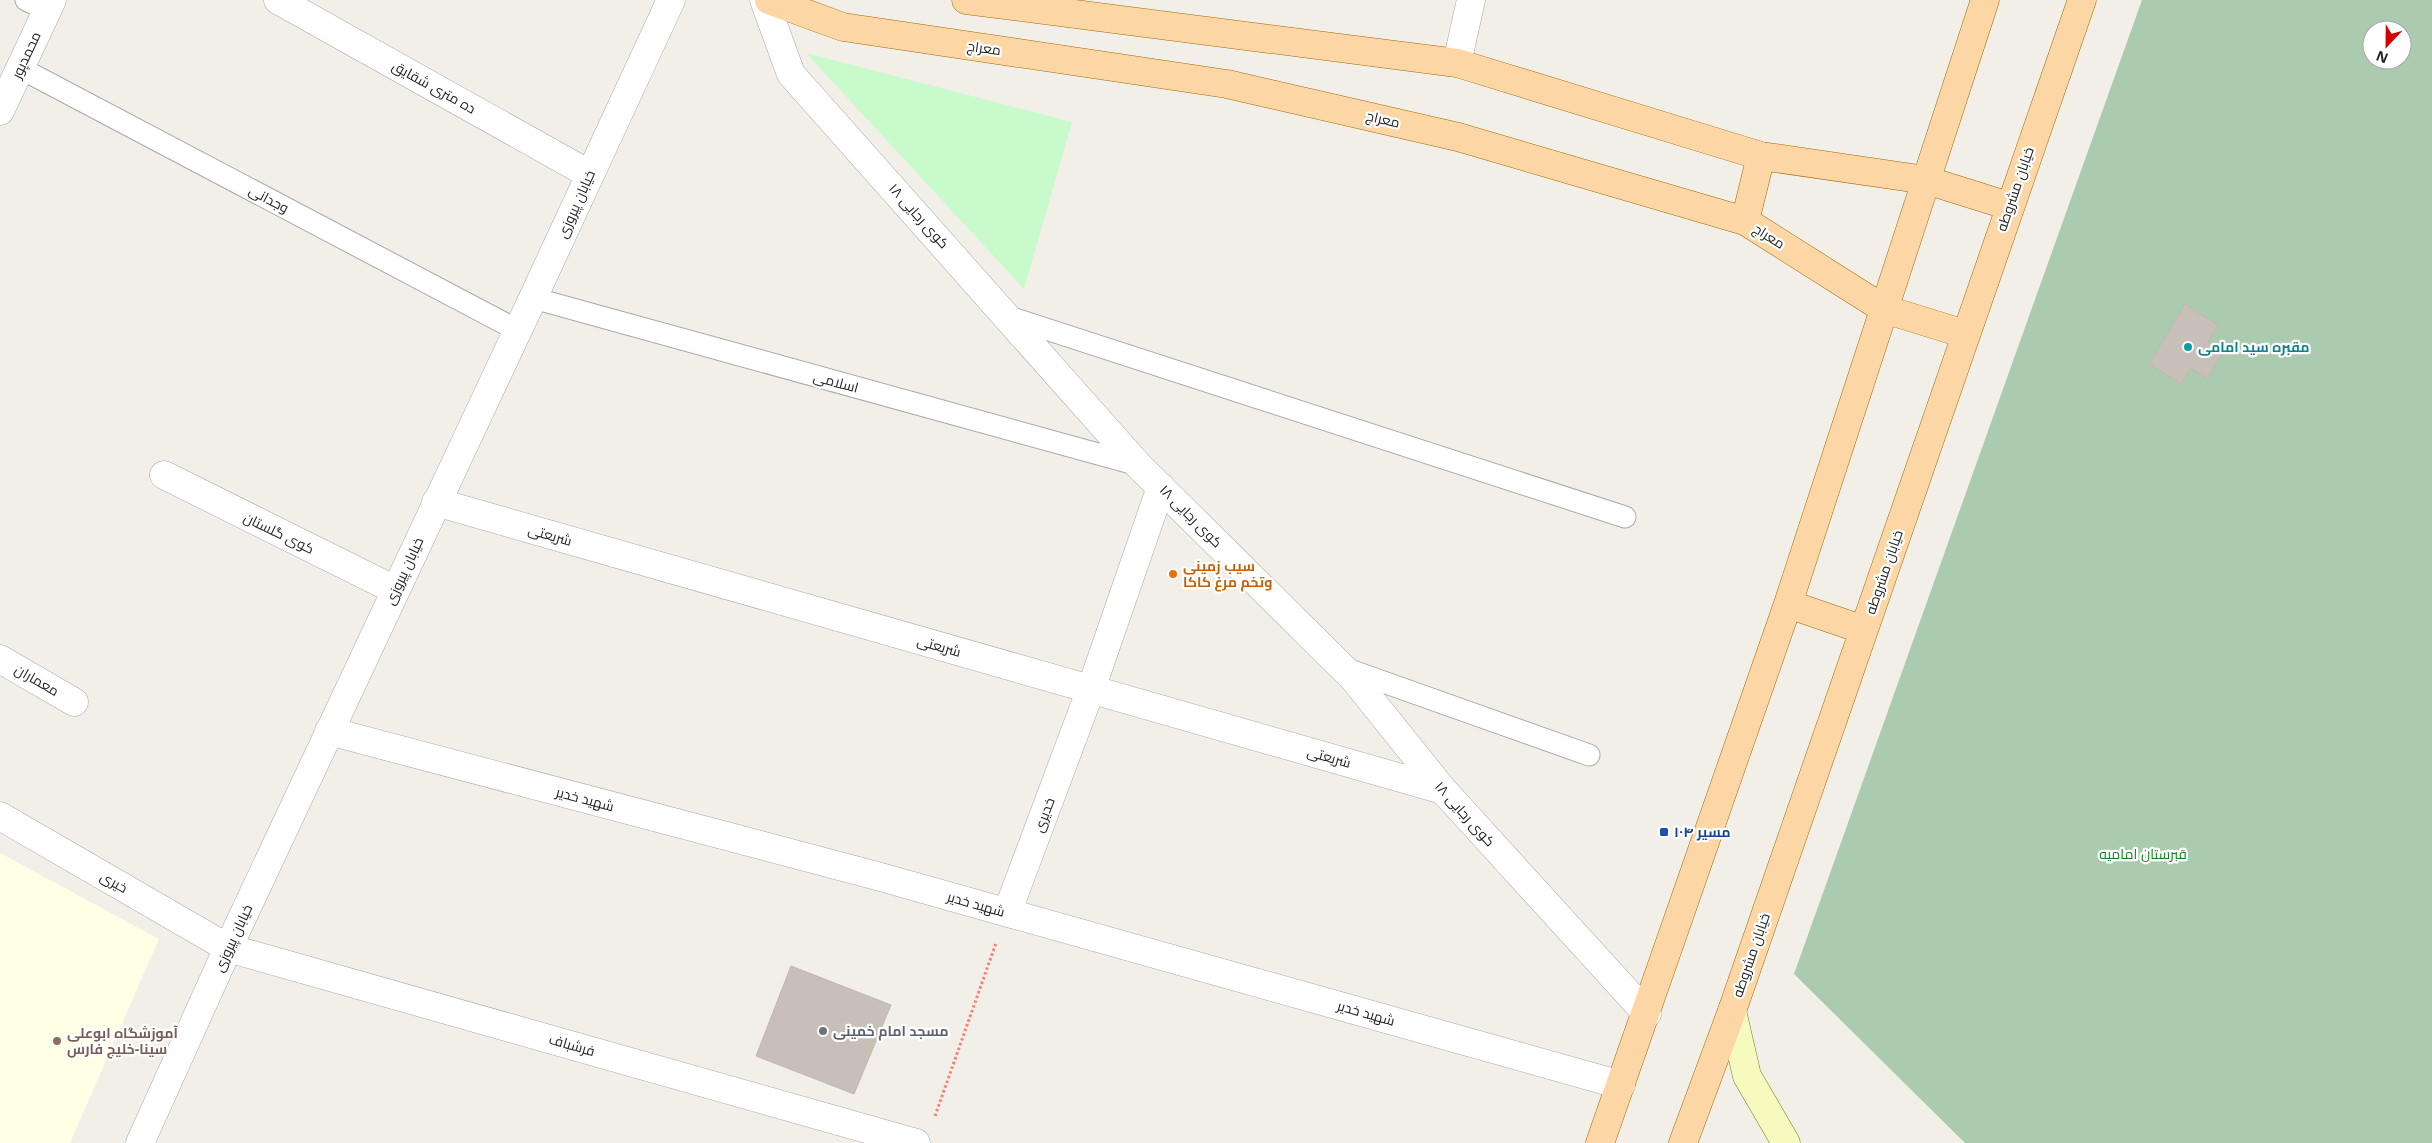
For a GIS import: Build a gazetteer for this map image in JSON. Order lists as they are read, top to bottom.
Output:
{
  "streets": {
    "main road": ["معراج", "خیابان مشروطه"],
    "street": [
      "محمدپور",
      "ده متری شقایق",
      "خیابان پیروزی",
      "کوی رجایی ۱۸",
      "کوی گلستان",
      "شریعتی",
      "معماران",
      "شهید خدیر",
      "خدیری",
      "خیری",
      "فرشباف"
    ],
    "lane": ["وجدانی", "اسلامی"]
  },
  "crossings": [
    ["معراج", "خیابان مشروطه"],
    ["محمدپور", "وجدانی"],
    ["ده متری شقایق", "خیابان پیروزی"],
    ["وجدانی", "خیابان پیروزی"],
    ["خیابان پیروزی", "اسلامی"],
    ["خیابان پیروزی", "کوی گلستان"],
    ["خیابان پیروزی", "شریعتی"],
    ["خیابان پیروزی", "شهید خدیر"],
    ["خیابان پیروزی", "خیری"],
    ["خیابان پیروزی", "فرشباف"],
    ["کوی رجایی ۱۸", "اسلامی"],
    ["کوی رجایی ۱۸", "شریعتی"],
    ["کوی رجایی ۱۸", "خدیری"],
    ["شریعتی", "خدیری"],
    ["شهید خدیر", "خدیری"],
    ["خیری", "فرشباف"]
  ],
  "parks": ["قبرستان امامیه"],
  "places": {
    "other": [
      "مقبره سید امامی",
      "سیب زمینی وتخم مرغ کاکا",
      "مسجد امام خمینی",
      "آموزشگاه ابوعلی سینا-خلیج فارس"
    ],
    "transit": ["مسیر ۱۰۴"]
  },
  "north": "bottom"
}
